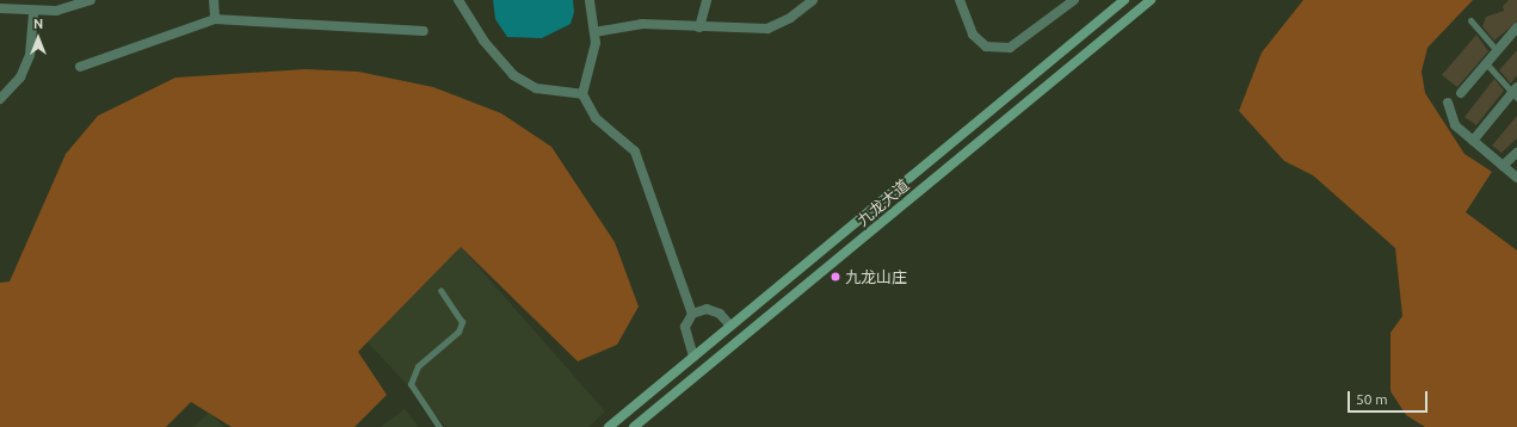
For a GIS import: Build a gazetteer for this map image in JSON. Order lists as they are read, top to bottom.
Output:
{
  "streets": {
    "main road": ["九龙大道"]
  },
  "places": ["九龙山庄"],
  "scale_bar": "50 m",
  "north": "top"
}
